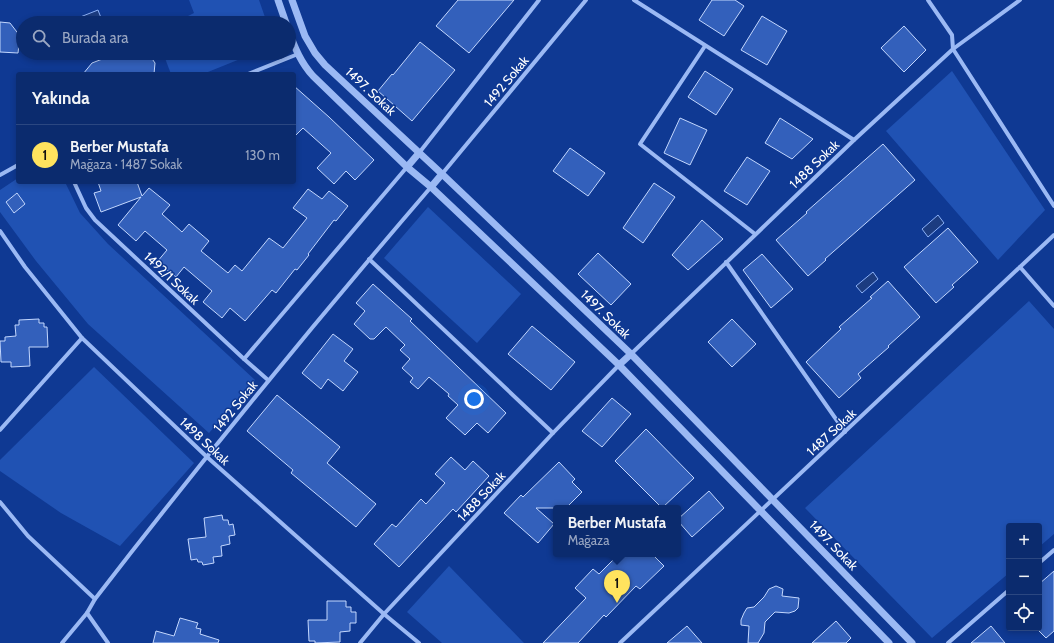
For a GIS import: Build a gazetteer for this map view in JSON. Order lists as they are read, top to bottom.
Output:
{
  "streets": {
    "street": [
      "1492 Sokak",
      "1497. Sokak",
      "1488 Sokak",
      "1492/1 Sokak",
      "1487 Sokak",
      "1498 Sokak"
    ]
  },
  "crossings": [
    ["1492 Sokak", "1497. Sokak"],
    ["1492 Sokak", "1492/1 Sokak"],
    ["1492 Sokak", "1498 Sokak"],
    ["1497. Sokak", "1488 Sokak"],
    ["1497. Sokak", "1487 Sokak"],
    ["1488 Sokak", "1498 Sokak"]
  ],
  "page": {
    "search": "Burada ara",
    "heading": "Yakında",
    "list": [
      {
        "mark": "1",
        "name": "Berber Mustafa",
        "note": "Mağaza · 1487 Sokak",
        "value": "130 m"
      }
    ],
    "popup": ["Berber Mustafa", "Mağaza"],
    "map_buttons": ["+", "−"],
    "pins": "1"
  }
}
